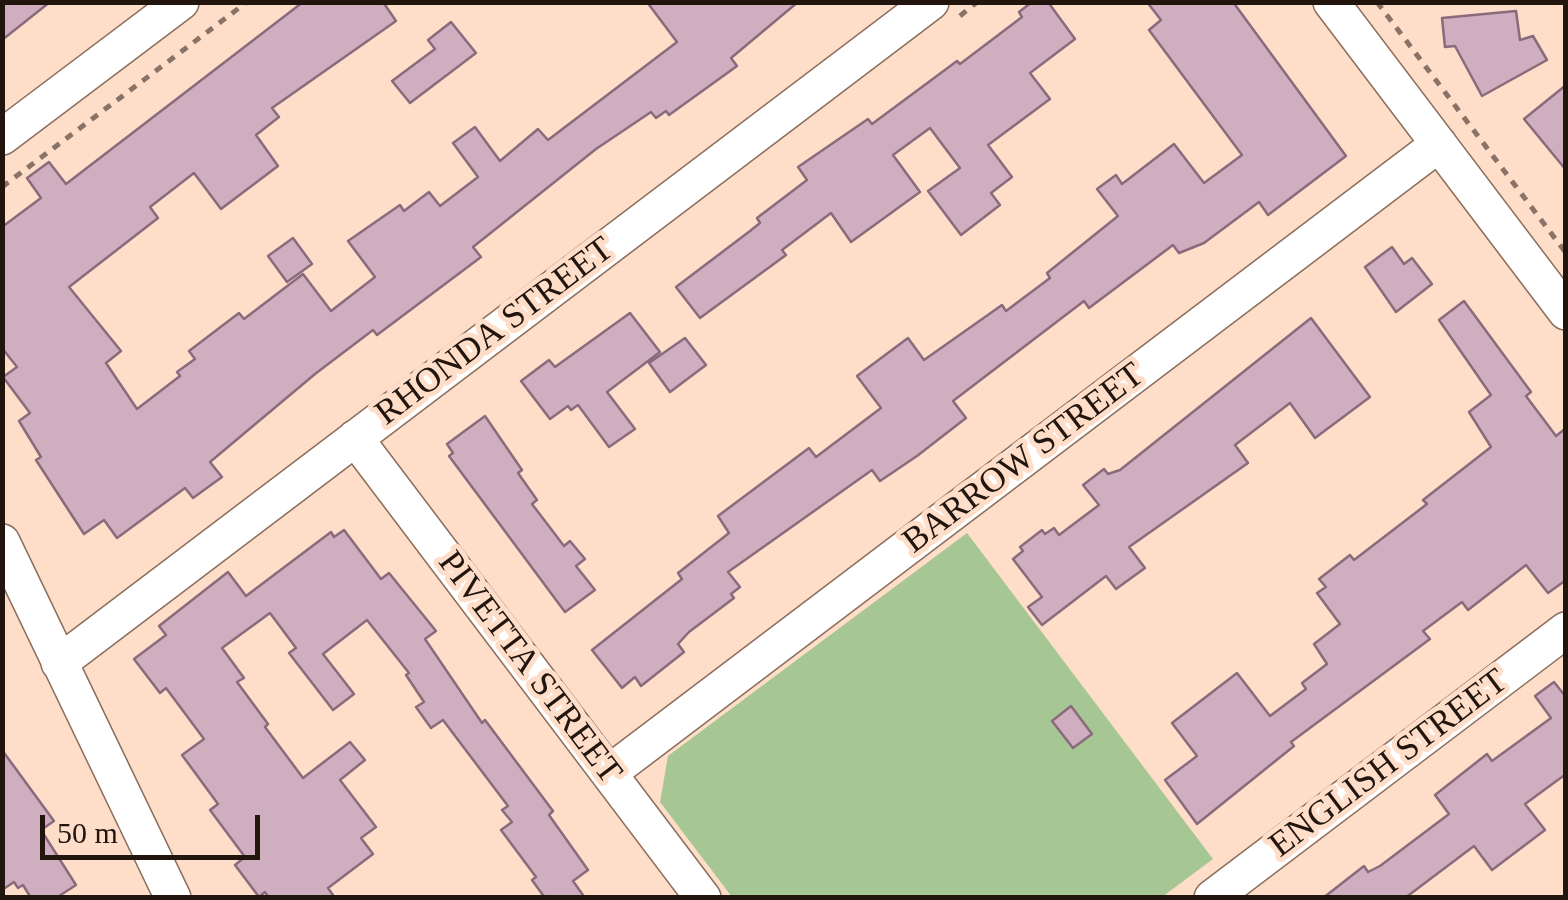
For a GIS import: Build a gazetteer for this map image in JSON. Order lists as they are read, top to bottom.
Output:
{
  "streets": {
    "street": [
      "RHONDA STREET",
      "BARROW STREET",
      "PIVETTA STREET",
      "ENGLISH STREET"
    ]
  },
  "crossings": [
    ["RHONDA STREET", "PIVETTA STREET"],
    ["BARROW STREET", "PIVETTA STREET"]
  ],
  "scale_bar": "50 m"
}
